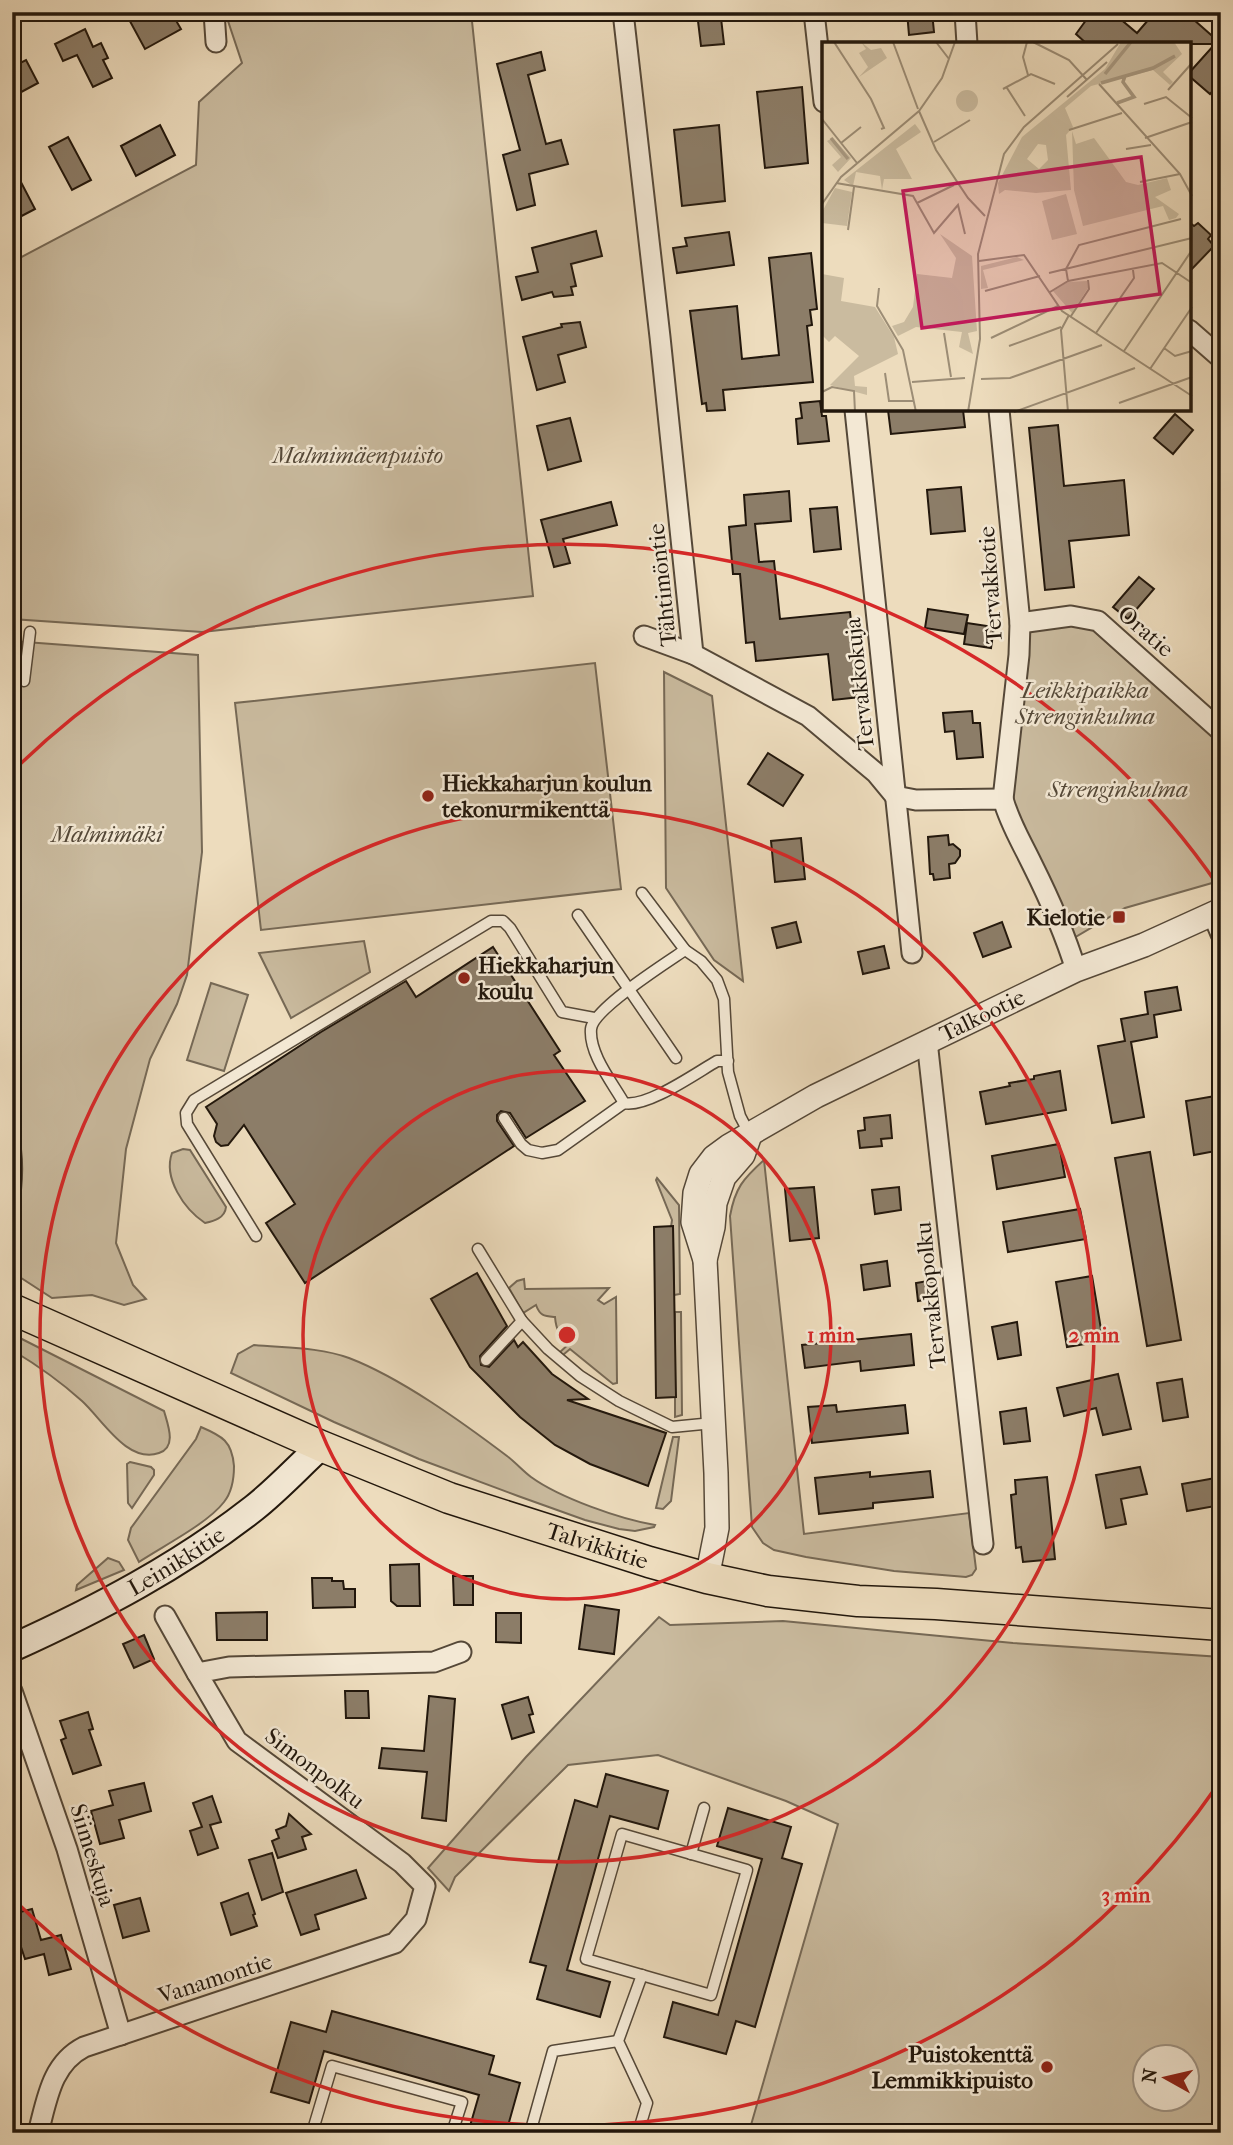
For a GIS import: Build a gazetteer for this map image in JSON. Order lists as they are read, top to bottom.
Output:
{
  "streets": {
    "main road": ["Talvikkitie", "Leinikkitie"],
    "street": [
      "Tähtimöntie",
      "Tervakkotie",
      "Oratie",
      "Tervakkokuja",
      "Talkootie",
      "Tervakkopolku",
      "Simonpolku",
      "Siimeskuja",
      "Vanamontie"
    ]
  },
  "crossings": [
    ["Tähtimöntie", "Tervakkokuja"],
    ["Tervakkotie", "Oratie"],
    ["Talkootie", "Tervakkopolku"],
    ["Talvikkitie", "Leinikkitie"],
    ["Simonpolku", "Vanamontie"],
    ["Siimeskuja", "Vanamontie"]
  ],
  "parks": [
    "Malmimäenpuisto",
    "Leikkipaikka Strenginkulma",
    "Strenginkulma",
    "Malmimäki"
  ],
  "places": {
    "other": ["Hiekkaharjun koulun tekonurmikenttä", "Hiekkaharjun koulu", "Puistokenttä Lemmikkipuisto"],
    "transit": ["Kielotie"]
  },
  "north": "left",
  "rings": ["1 min", "2 min", "3 min"]
}
